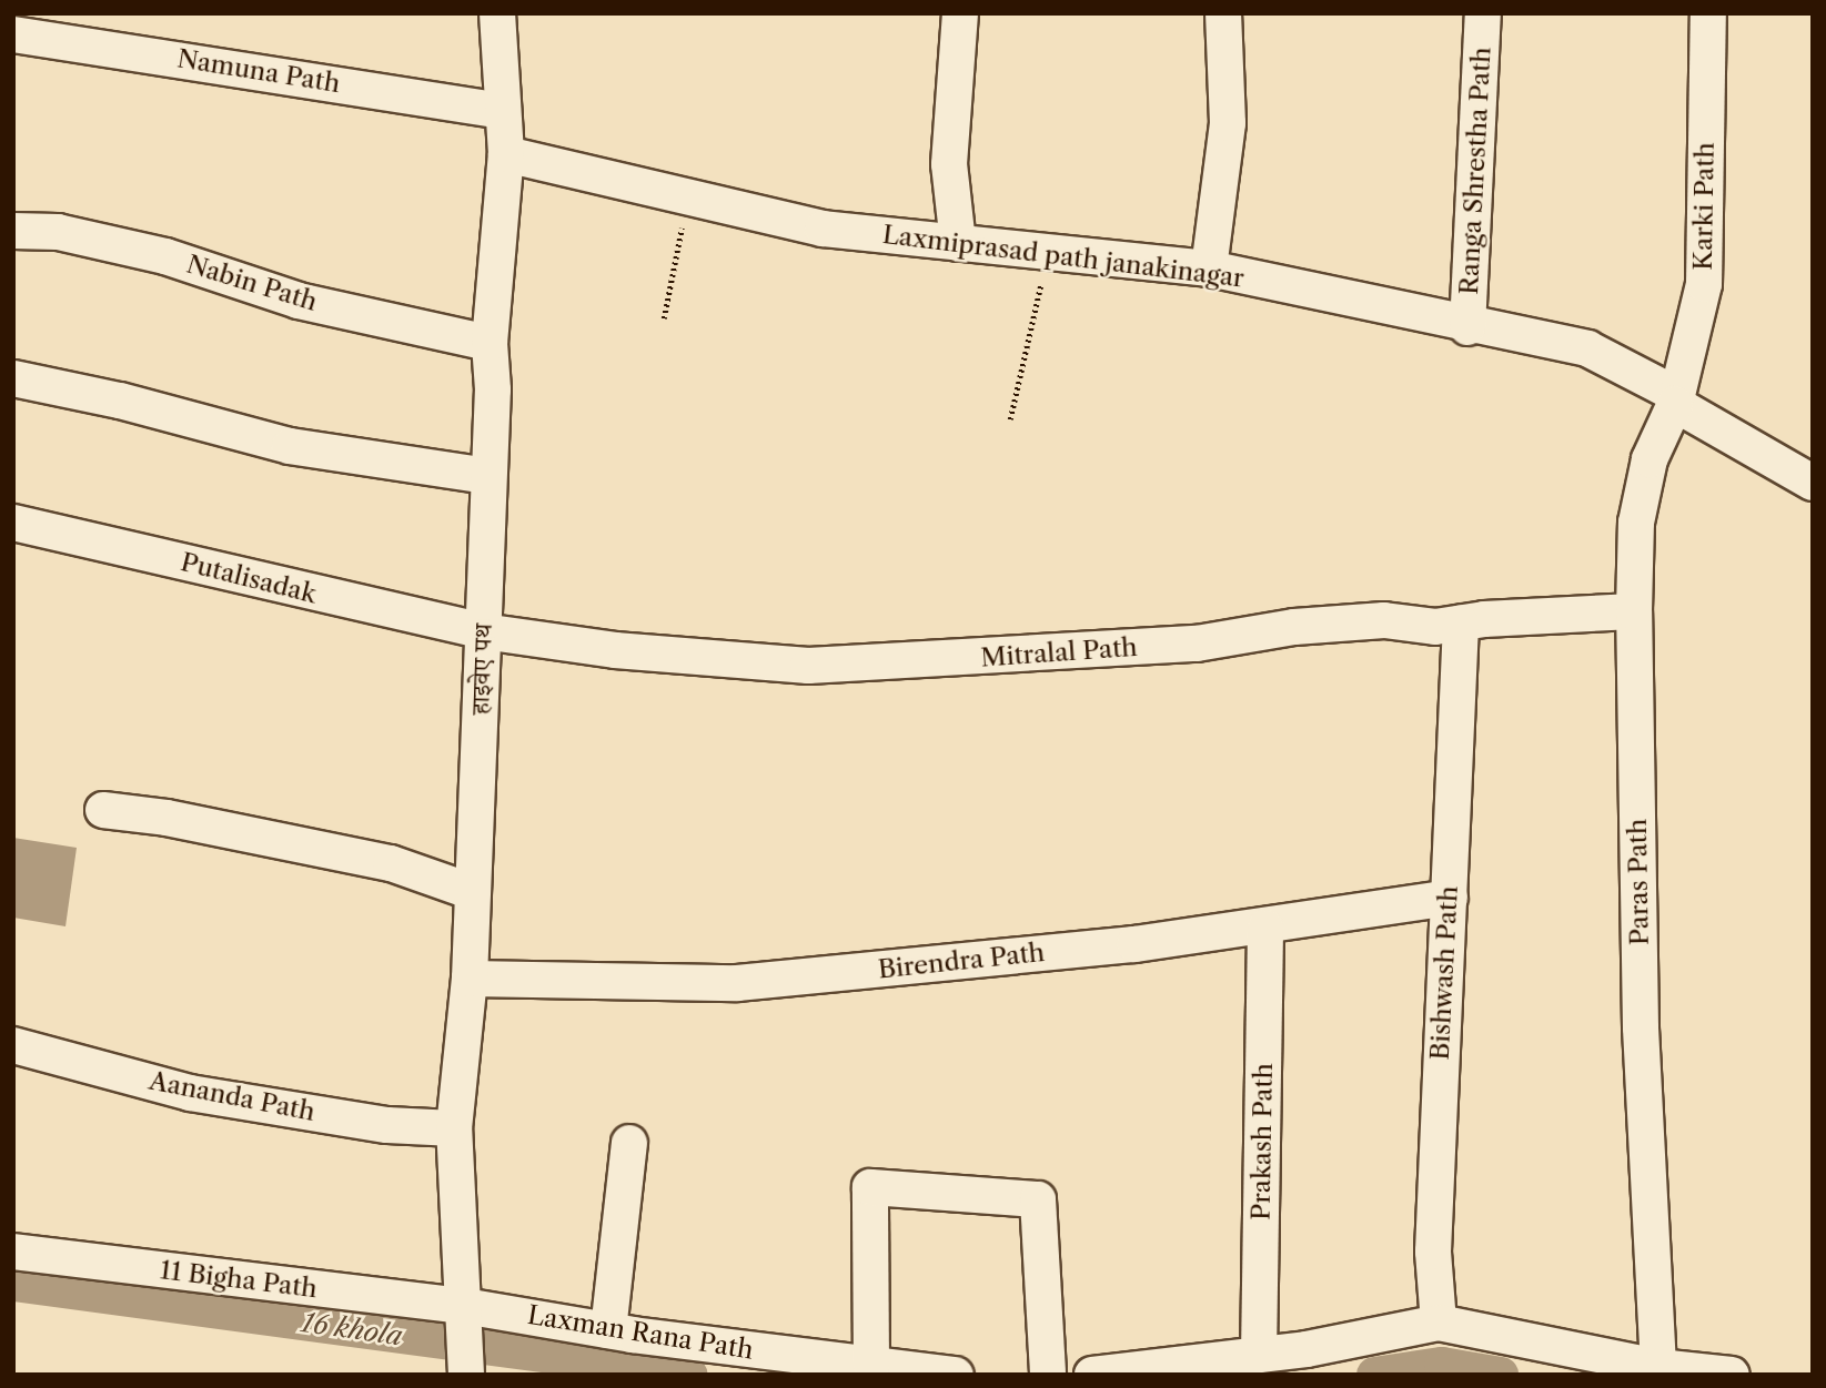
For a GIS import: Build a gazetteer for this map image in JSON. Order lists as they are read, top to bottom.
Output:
{
  "streets": {
    "street": [
      "Namuna Path",
      "Ranga Shrestha Path",
      "Karki Path",
      "Laxmiprasad path janakinagar",
      "Nabin Path",
      "Putalisadak",
      "Mitralal Path",
      "हाइवेए पथ",
      "Paras Path",
      "Birendra Path",
      "Bishwash Path",
      "Aananda Path",
      "Prakash Path",
      "11 Bigha Path",
      "Laxman Rana Path"
    ]
  },
  "crossings": [
    ["Namuna Path", "हाइवेए पथ"],
    ["Ranga Shrestha Path", "Laxmiprasad path janakinagar"],
    ["Karki Path", "Laxmiprasad path janakinagar"],
    ["Karki Path", "Paras Path"],
    ["Laxmiprasad path janakinagar", "हाइवेए पथ"],
    ["Laxmiprasad path janakinagar", "Paras Path"],
    ["Nabin Path", "हाइवेए पथ"],
    ["Putalisadak", "Mitralal Path"],
    ["Putalisadak", "हाइवेए पथ"],
    ["Mitralal Path", "हाइवेए पथ"],
    ["Mitralal Path", "Paras Path"],
    ["Mitralal Path", "Bishwash Path"],
    ["हाइवेए पथ", "Birendra Path"],
    ["हाइवेए पथ", "Aananda Path"],
    ["हाइवेए पथ", "11 Bigha Path"],
    ["हाइवेए पथ", "Laxman Rana Path"],
    ["Birendra Path", "Bishwash Path"],
    ["Birendra Path", "Prakash Path"],
    ["11 Bigha Path", "Laxman Rana Path"]
  ],
  "water": ["16 khola"]
}
